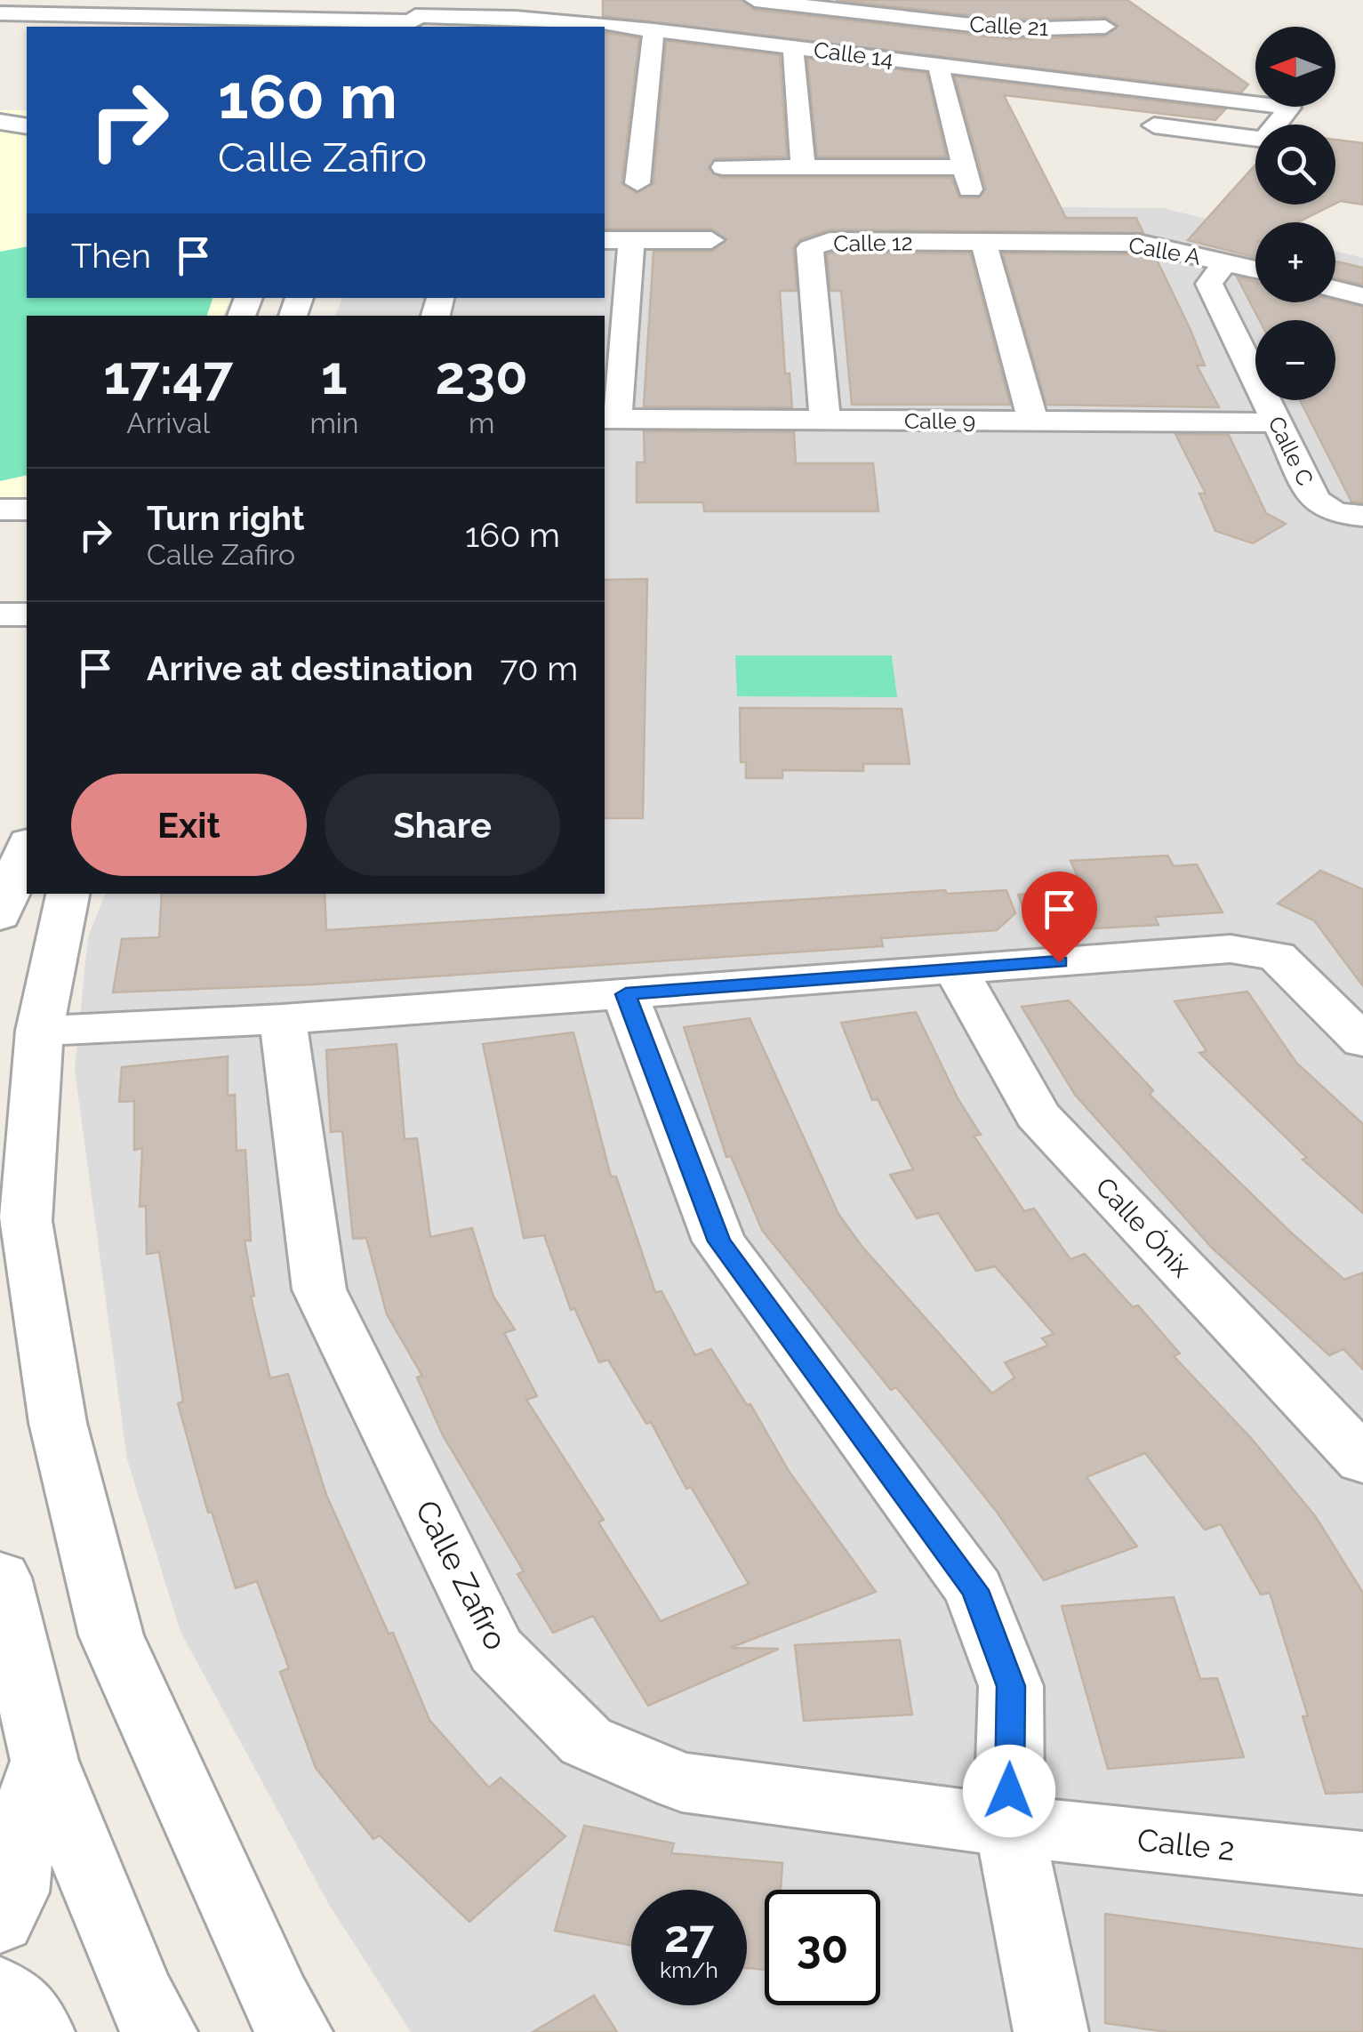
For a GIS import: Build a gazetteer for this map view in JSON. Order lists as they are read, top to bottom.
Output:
{
  "streets": {
    "street": [
      "Calle 21",
      "Calle 14",
      "Calle 12",
      "Calle A",
      "Calle 9",
      "Calle C",
      "Calle Ónix",
      "Calle Zafiro",
      "Calle 2"
    ]
  },
  "crossings": [
    ["Calle 12", "Calle A"],
    ["Calle 12", "Calle 9"],
    ["Calle A", "Calle C"],
    ["Calle 9", "Calle C"],
    ["Calle Zafiro", "Calle 2"]
  ],
  "north": "left",
  "page": {
    "map_buttons": ["+", "−"],
    "turn": ["160 m", "Calle Zafiro"],
    "then": "Then",
    "eta": [
      "17:47",
      "Arrival",
      "1",
      "min",
      "230",
      "m"
    ],
    "list": [
      {
        "name": "Turn right",
        "note": "Calle Zafiro",
        "value": "160 m"
      },
      {
        "name": "Arrive at destination",
        "value": "70 m"
      }
    ],
    "buttons": ["Exit", "Share"],
    "speed": "27 km/h",
    "limit": "30"
  }
}
